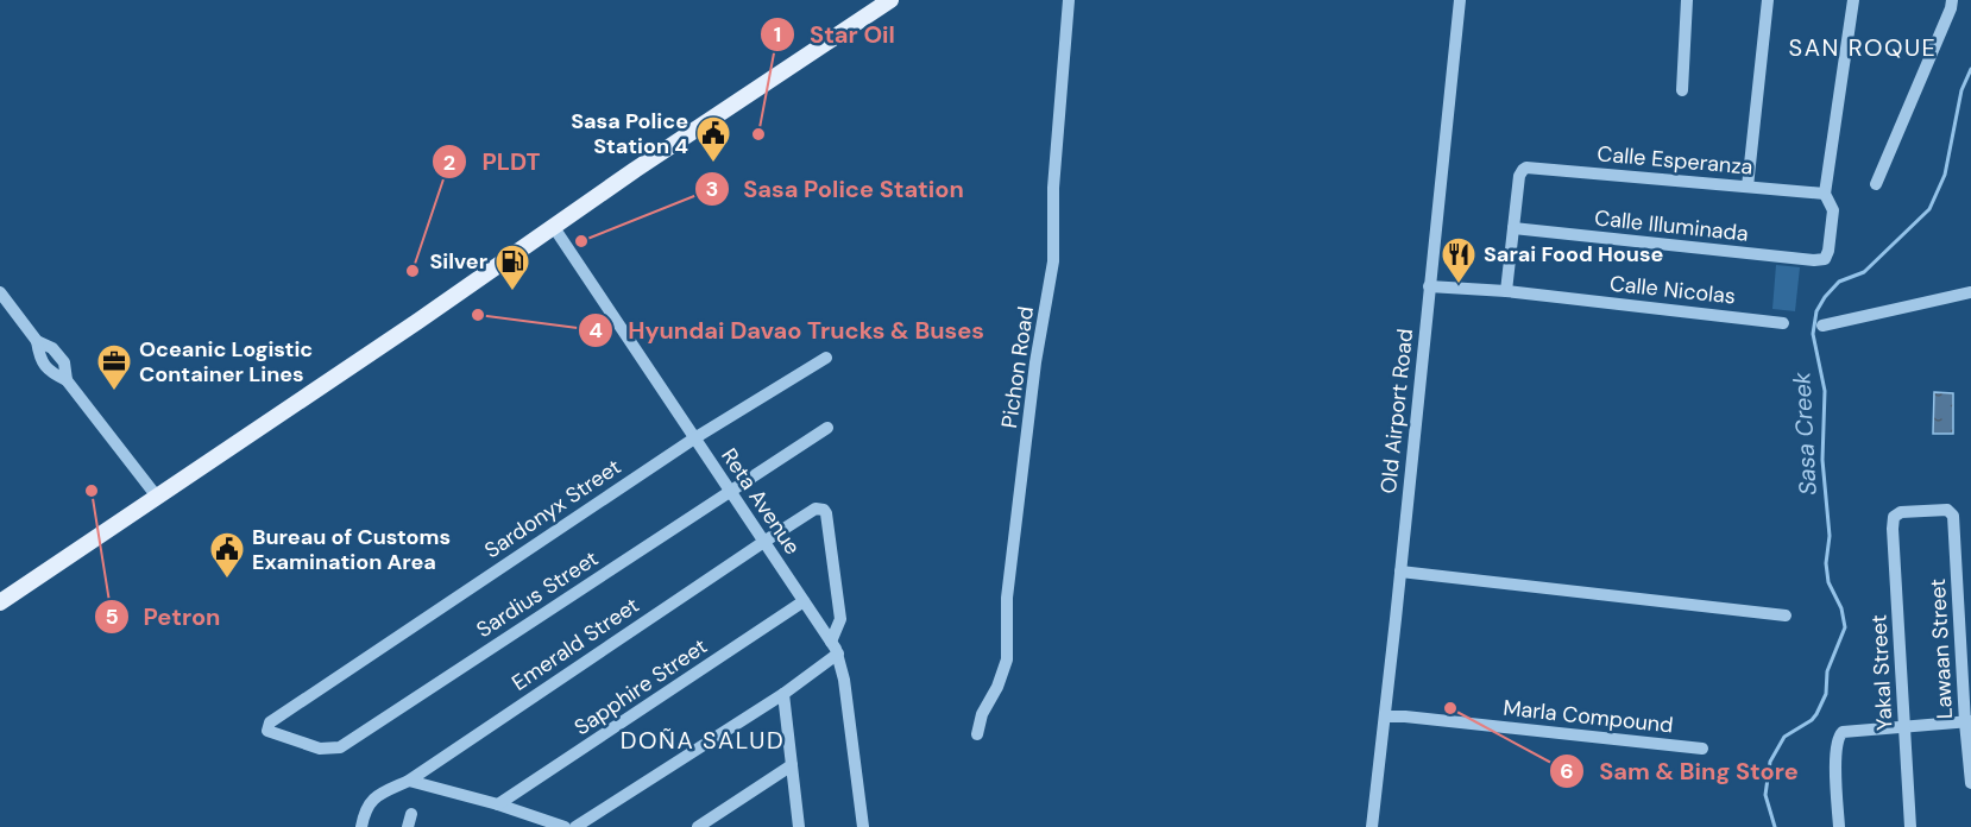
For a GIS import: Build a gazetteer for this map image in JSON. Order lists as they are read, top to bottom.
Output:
{
  "streets": {
    "street": [
      "Calle Esperanza",
      "Calle Illuminada",
      "Calle Nicolas",
      "Pichon Road",
      "Old Airport Road",
      "Reta Avenue",
      "Sardonyx Street",
      "Sardius Street",
      "Emerald Street",
      "Lawaan Street",
      "Yakal Street",
      "Sapphire Street",
      "Marla Compound"
    ]
  },
  "crossings": [
    ["Calle Esperanza", "Calle Illuminada"],
    ["Calle Nicolas", "Old Airport Road"],
    ["Old Airport Road", "Marla Compound"],
    ["Reta Avenue", "Sardonyx Street"],
    ["Reta Avenue", "Sardius Street"],
    ["Reta Avenue", "Emerald Street"],
    ["Reta Avenue", "Sapphire Street"],
    ["Sardonyx Street", "Sardius Street"],
    ["Lawaan Street", "Yakal Street"]
  ],
  "districts": ["SAN ROQUE", "DOÑA SALUD"],
  "water": ["Sasa Creek"],
  "places": {
    "other": [
      "Star Oil",
      "Sasa Police Station",
      "PLDT",
      "Hyundai Davao Trucks & Buses",
      "Petron",
      "Sam & Bing Store"
    ],
    "public building": ["Sasa Police Station 4", "Bureau of Customs Examination Area"],
    "restaurant": ["Sarai Food House"],
    "fuel station": ["Silver"],
    "office": ["Oceanic Logistic Container Lines"]
  }
}
